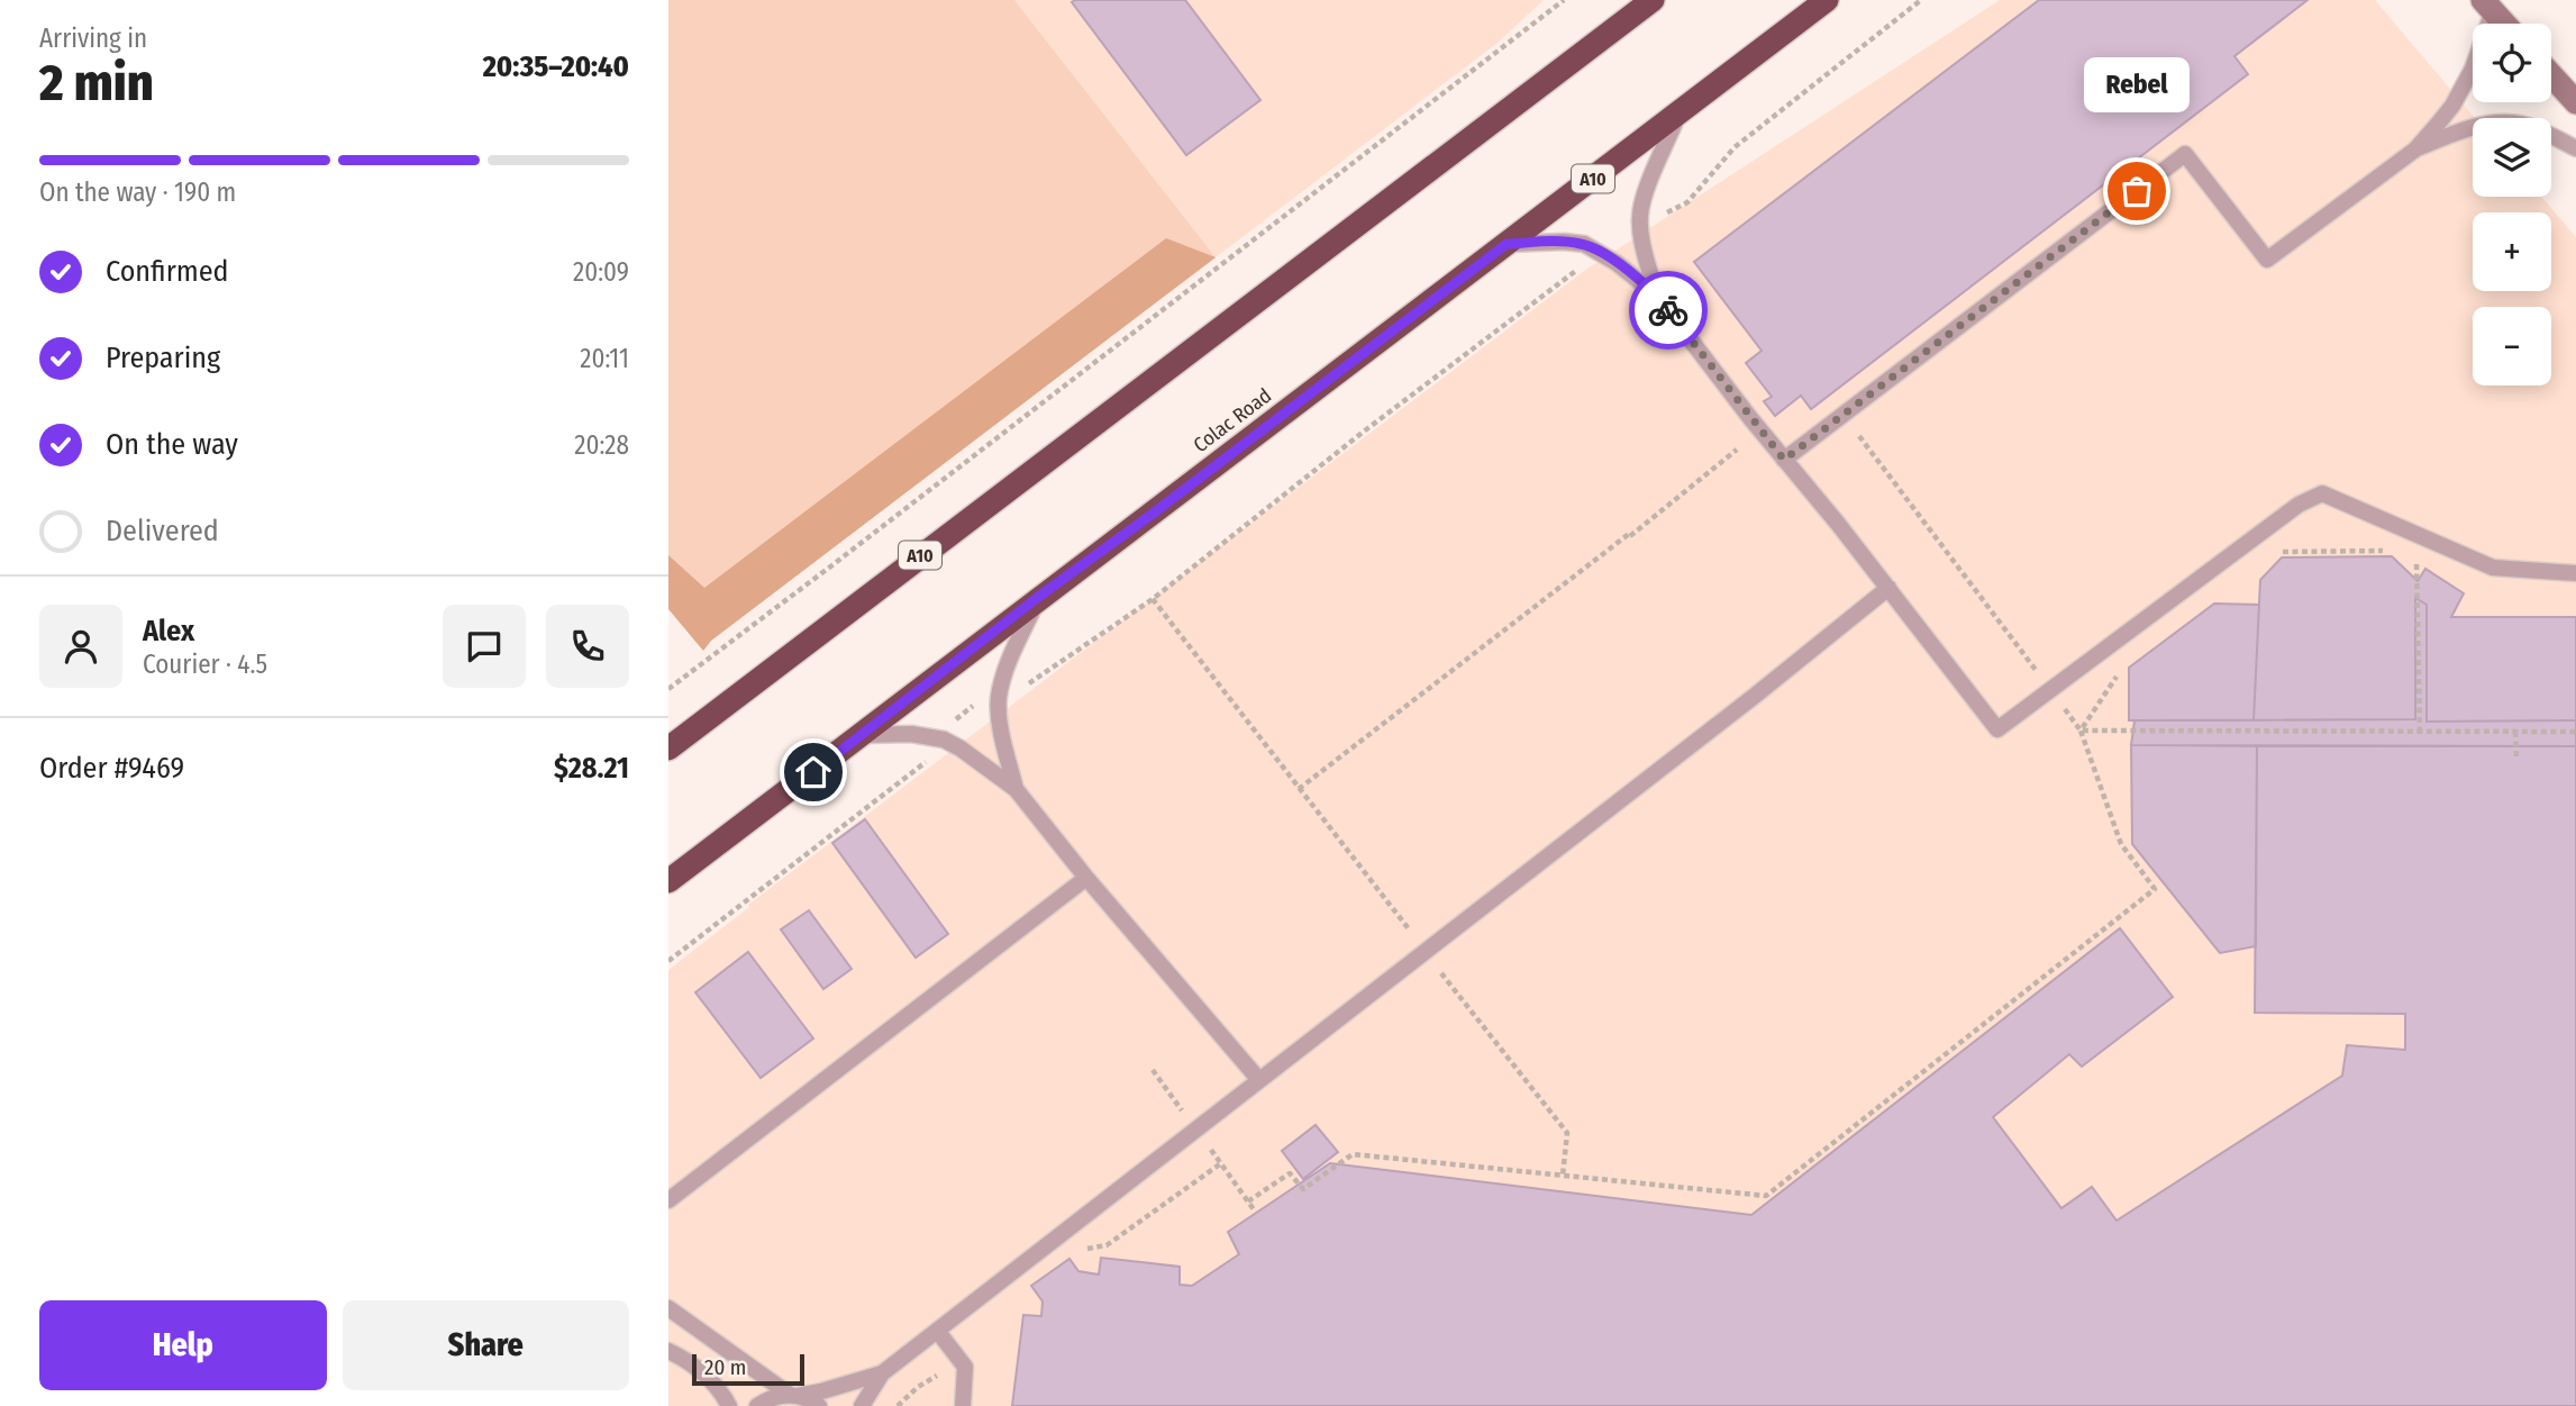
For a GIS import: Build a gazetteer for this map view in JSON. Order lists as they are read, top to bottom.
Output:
{
  "streets": {
    "highway": ["A10", "Colac Road"]
  },
  "places": ["Rebel"],
  "scale_bar": "20 m",
  "page": {
    "heading": ["2 min", "Arriving in", "20:35–20:40"],
    "panel": [
      "Alex",
      "Courier · 4.5",
      "Order #9469",
      "$28.21"
    ],
    "map_buttons": ["+", "−"],
    "bubble": "Rebel",
    "bar": "On the way · 190 m",
    "list": [
      ["Confirmed", "20:09"],
      ["Preparing", "20:11"],
      ["On the way", "20:28"],
      "Delivered"
    ],
    "buttons": ["Help", "Share"],
    "scale": "20 m"
  }
}
